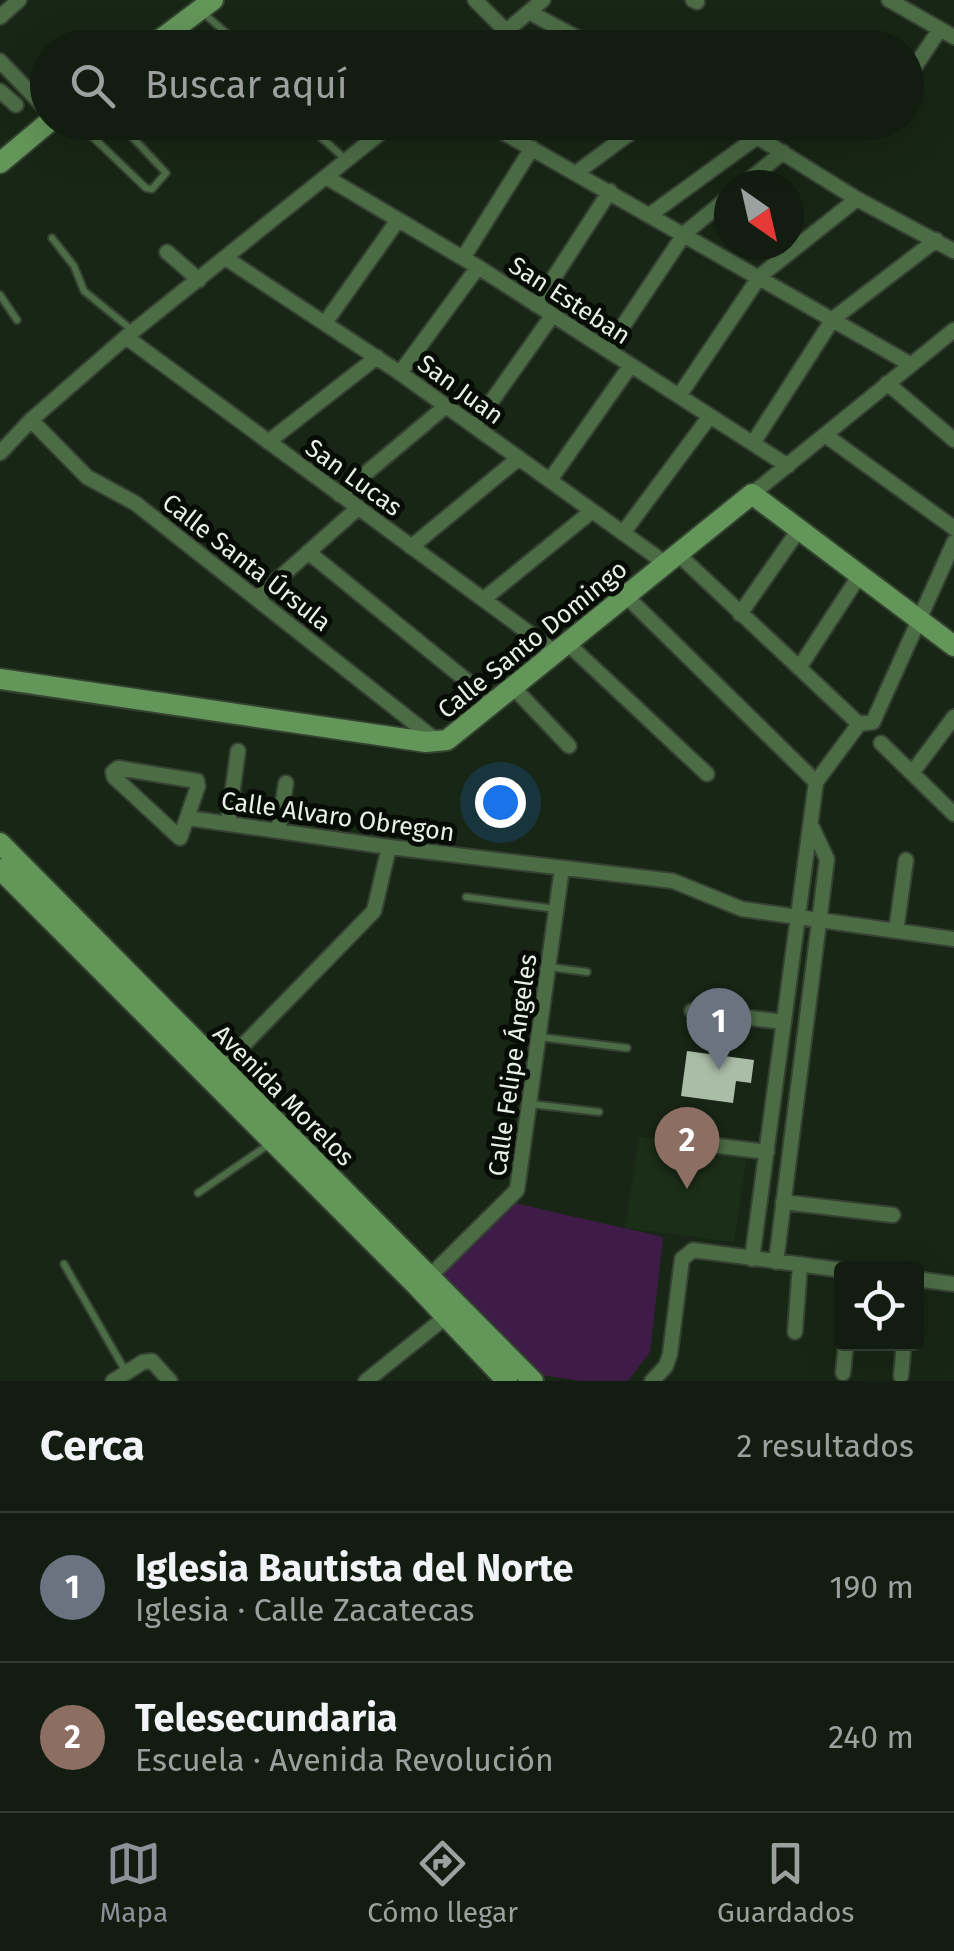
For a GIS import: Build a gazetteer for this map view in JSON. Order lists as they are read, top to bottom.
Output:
{
  "streets": {
    "main road": ["Calle Santo Domingo", "Avenida Morelos"],
    "street": [
      "San Esteban",
      "San Juan",
      "San Lucas",
      "Calle Santa Úrsula",
      "Calle Alvaro Obregon",
      "Calle Felipe Ángeles"
    ]
  },
  "crossings": [
    ["San Esteban", "Calle Santo Domingo"],
    ["San Juan", "Calle Santo Domingo"],
    ["San Lucas", "Calle Santo Domingo"],
    ["Calle Santa Úrsula", "Calle Santo Domingo"],
    ["Calle Alvaro Obregon", "Calle Felipe Ángeles"],
    ["Calle Felipe Ángeles", "Avenida Morelos"]
  ],
  "north": "bottom right",
  "page": {
    "search": "Buscar aquí",
    "pins": ["1", "2"],
    "heading": ["Cerca", "2 resultados"],
    "list": [
      {
        "mark": "1",
        "name": "Iglesia Bautista del Norte",
        "note": "Iglesia · Calle Zacatecas",
        "value": "190 m"
      },
      {
        "mark": "2",
        "name": "Telesecundaria",
        "note": "Escuela · Avenida Revolución",
        "value": "240 m"
      }
    ],
    "nav": ["Mapa", "Cómo llegar", "Guardados"]
  }
}
